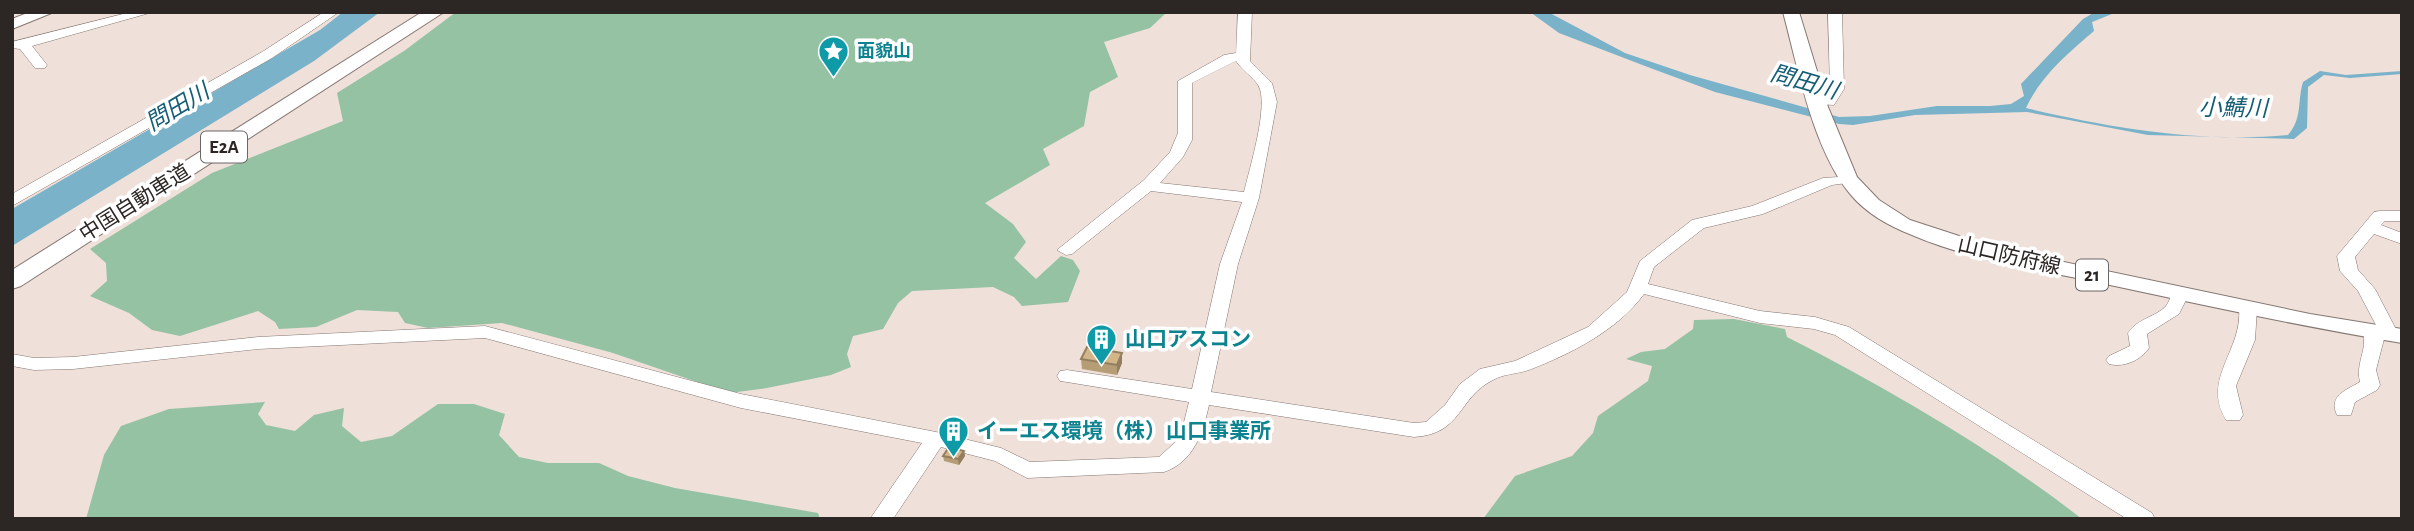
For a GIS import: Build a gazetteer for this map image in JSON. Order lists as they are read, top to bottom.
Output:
{
  "streets": {
    "highway": ["E2A", "中国自動車道"],
    "main road": ["山口防府線", "21"]
  },
  "water": ["問田川", "小鯖川"],
  "places": {
    "place": ["面貌山"],
    "building": ["山口アスコン", "イーエス環境（株）山口事業所"]
  }
}
